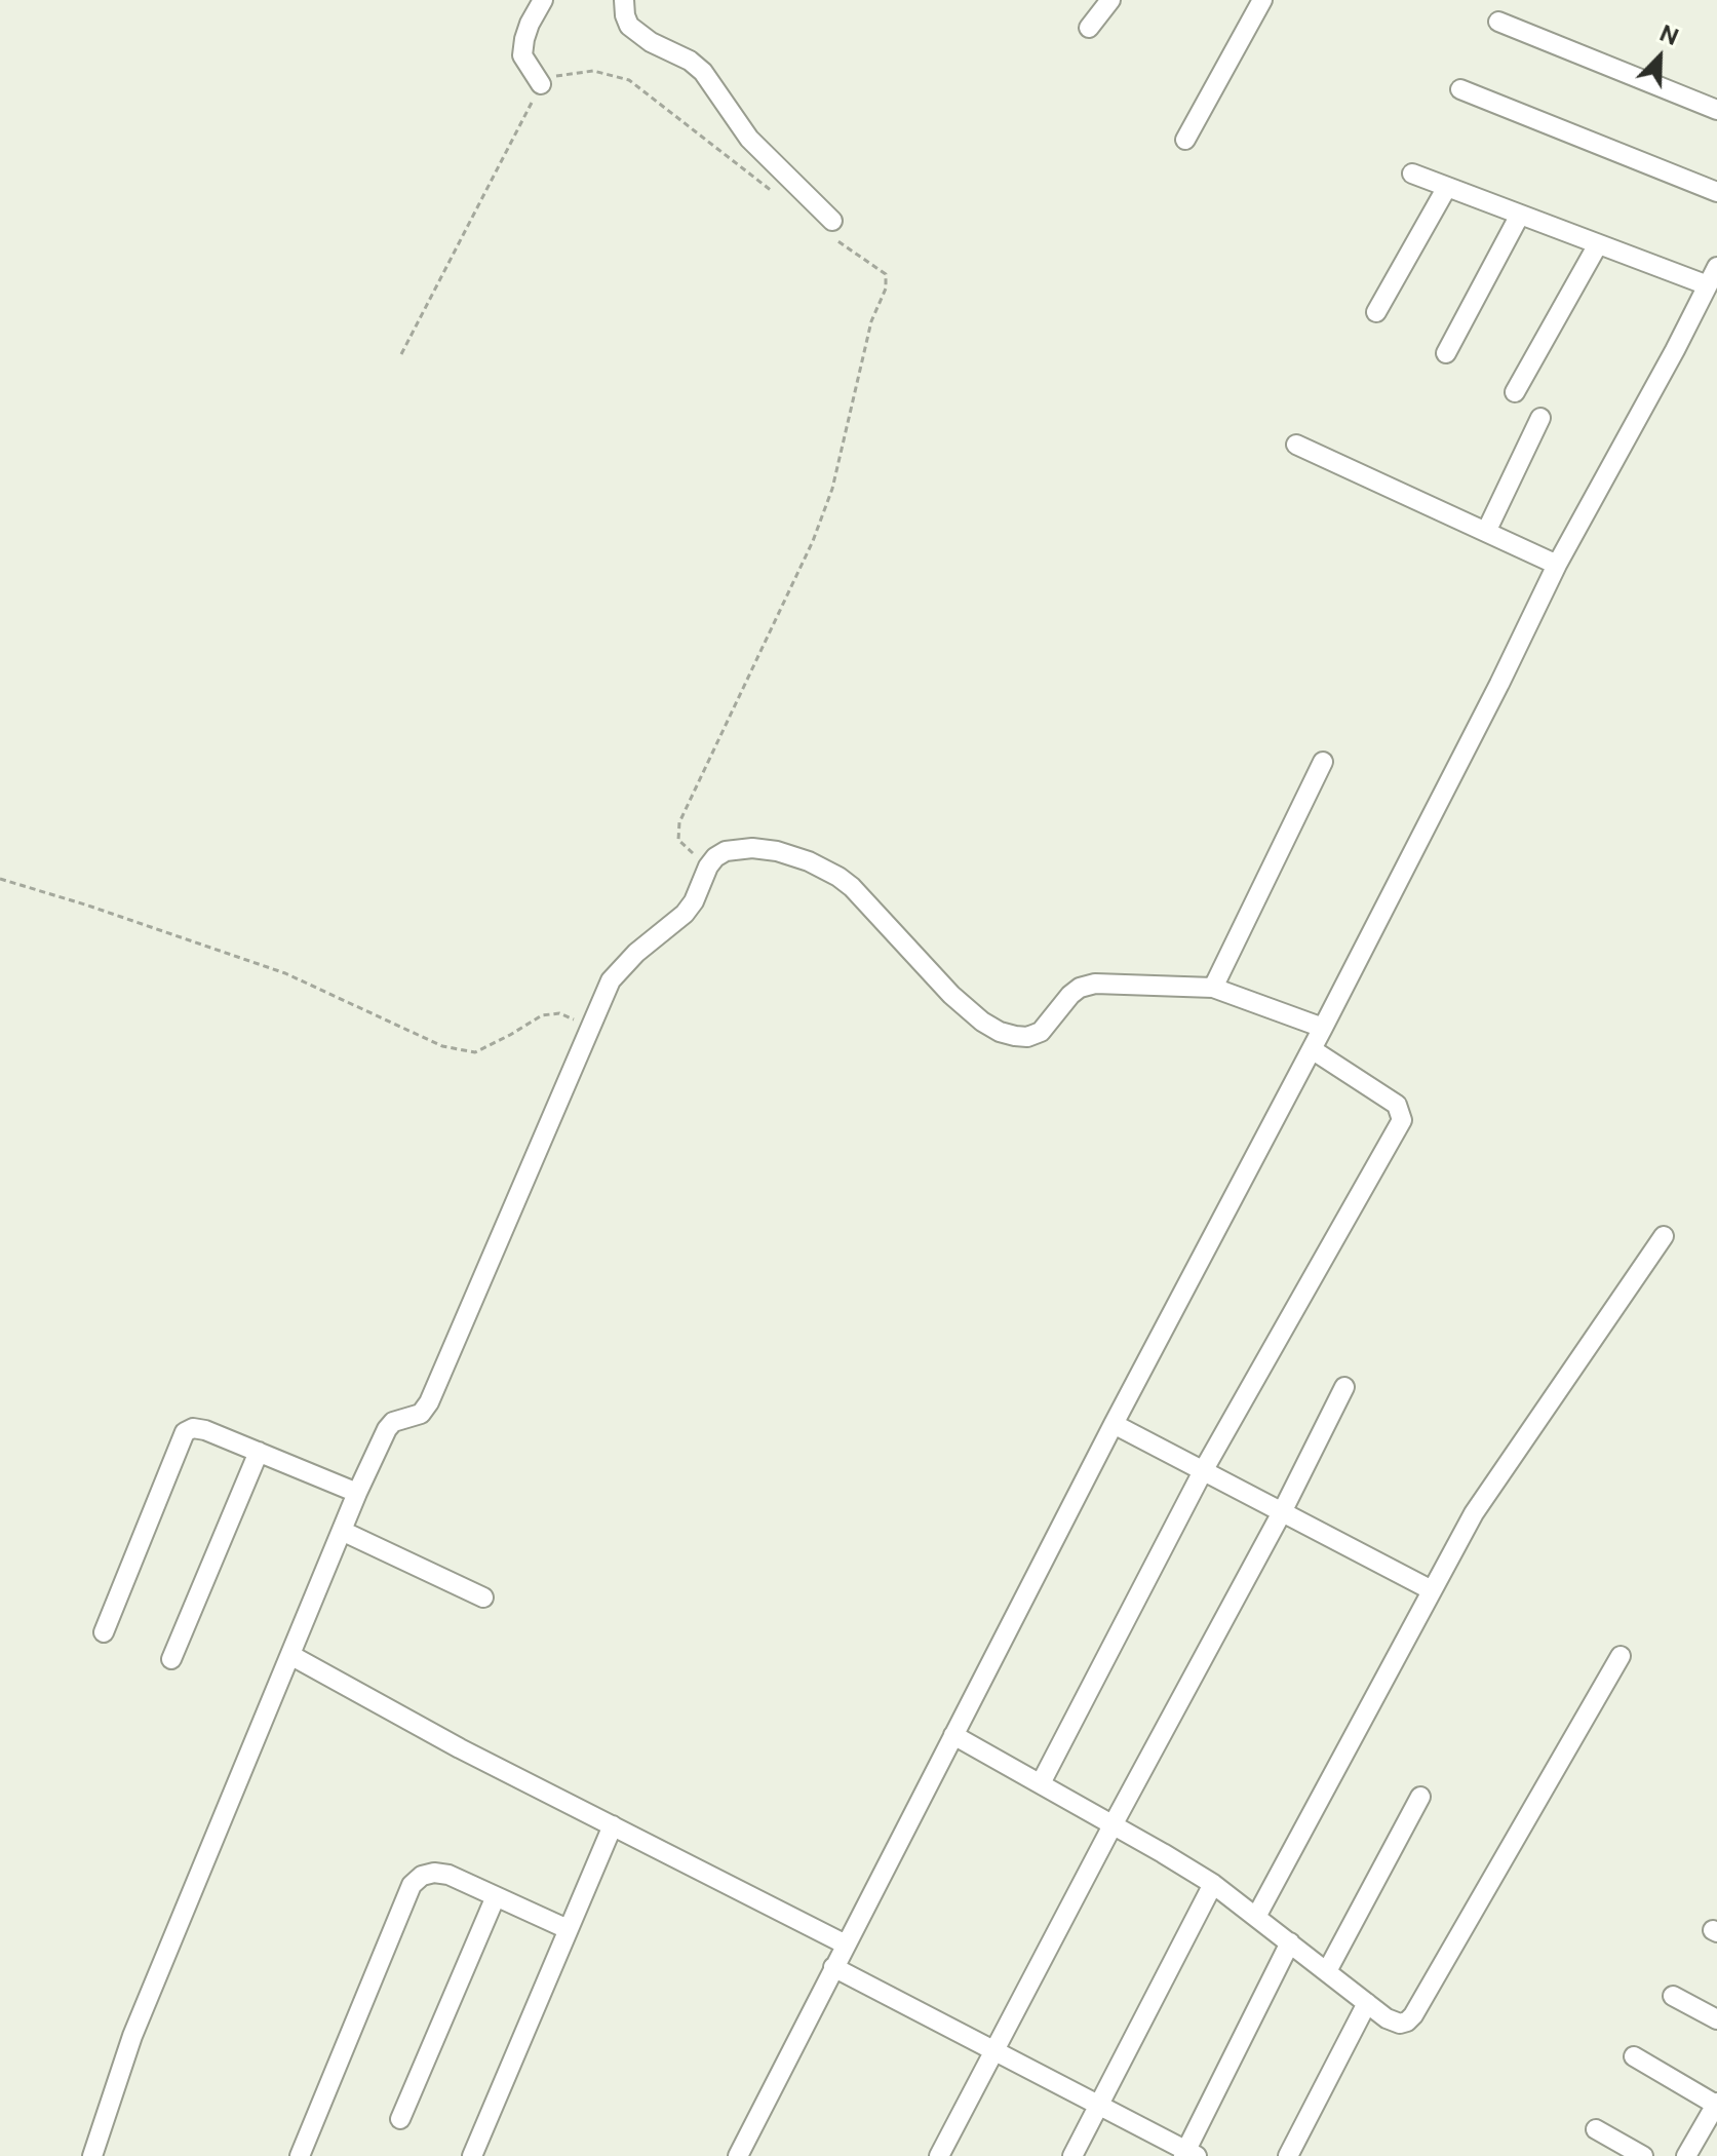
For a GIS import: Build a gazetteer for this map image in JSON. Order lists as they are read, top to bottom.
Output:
{
  "north": "top right"
}
